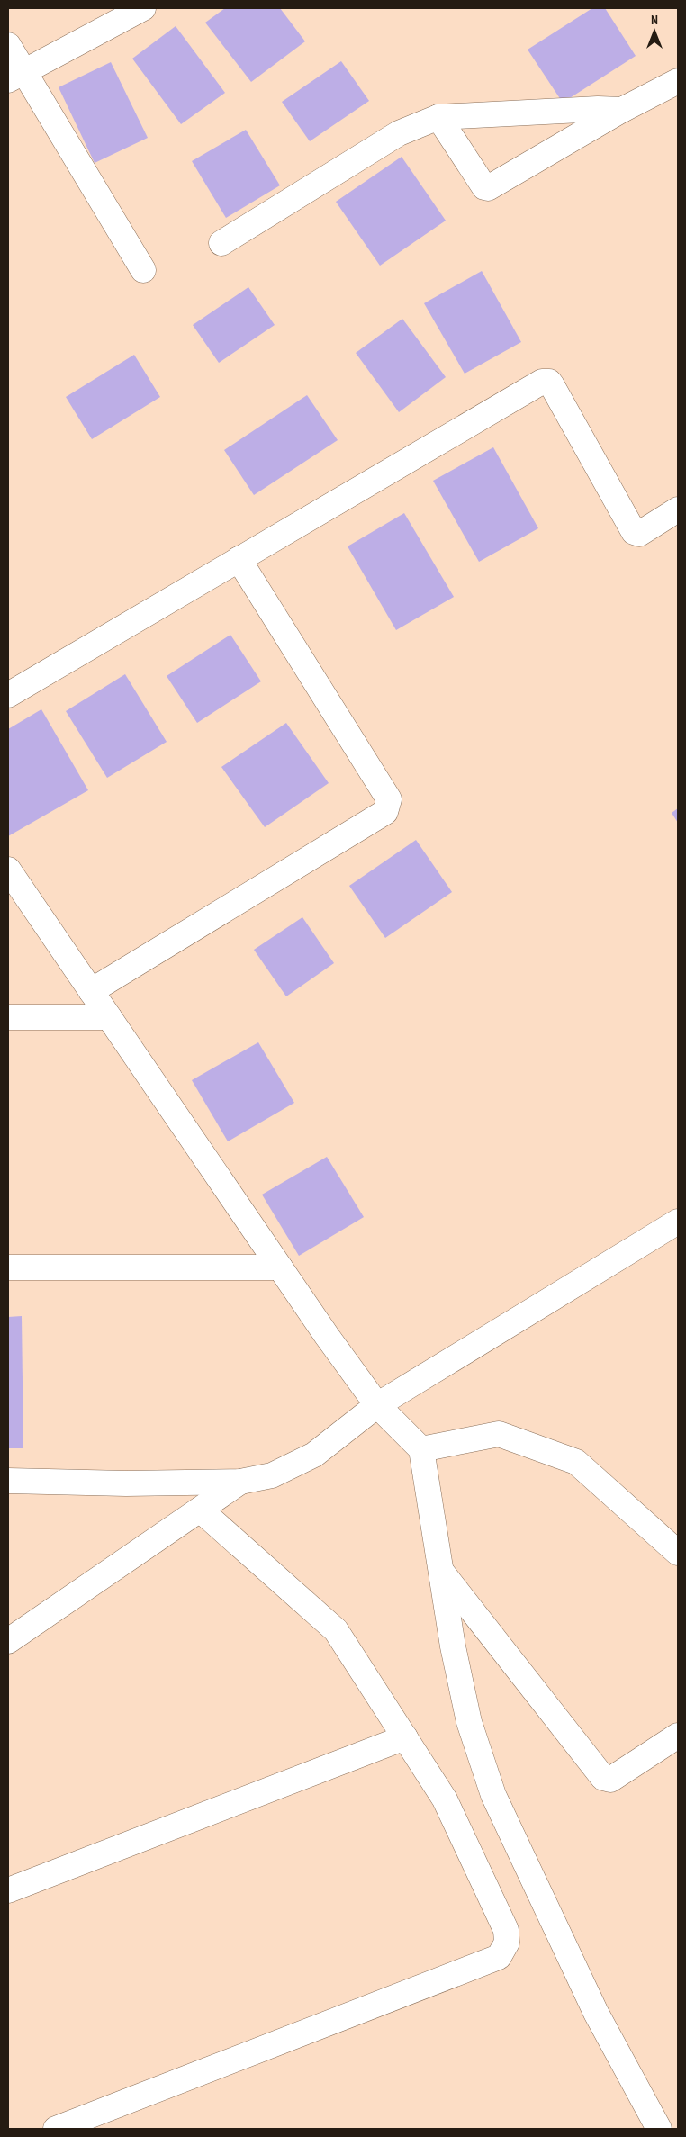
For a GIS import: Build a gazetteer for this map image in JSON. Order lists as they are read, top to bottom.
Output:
{
  "north": "top"
}
